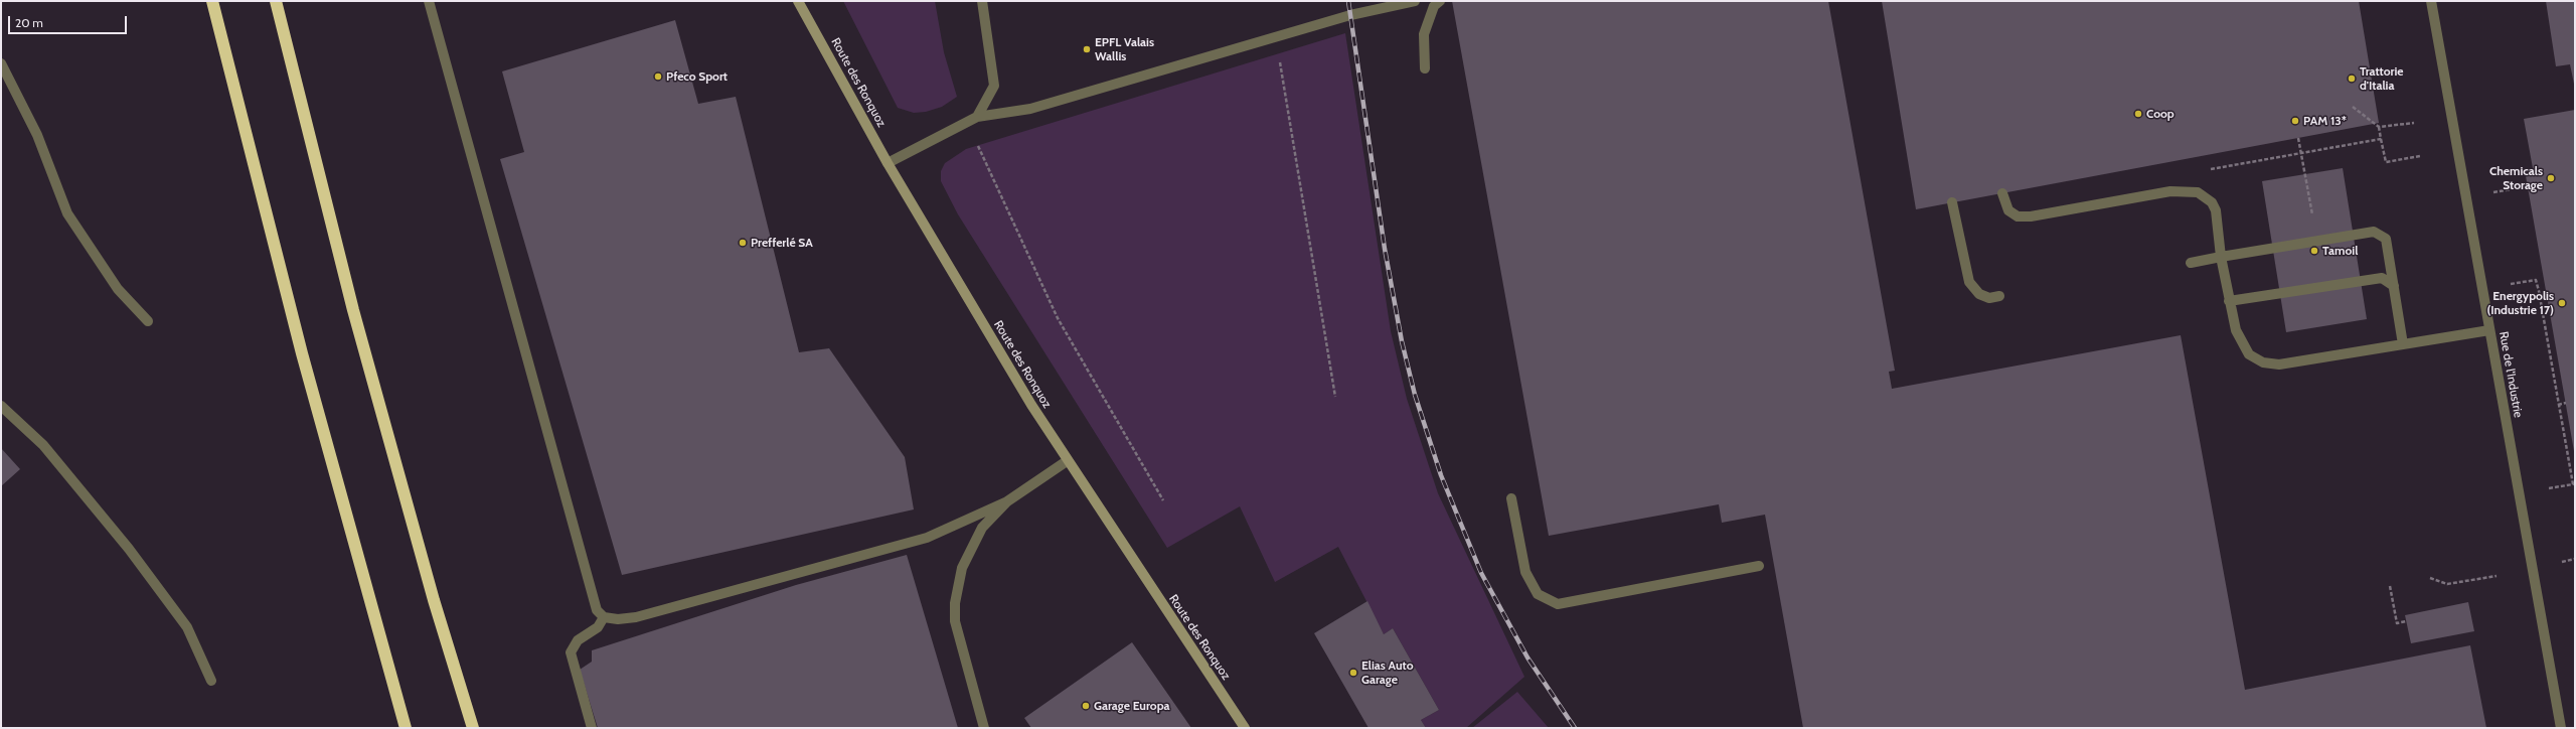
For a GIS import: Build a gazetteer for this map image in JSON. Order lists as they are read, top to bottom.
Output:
{
  "streets": {
    "street": ["Route des Ronquoz", "Rue de l'Industrie"]
  },
  "places": [
    "EPFL Valais Wallis",
    "Pfeco Sport",
    "Trattorie d'Italia",
    "Coop",
    "PAM 13*",
    "Chemicals Storage",
    "Prefferlé SA",
    "Tamoil",
    "Energypolis (Industrie 17)",
    "Elias Auto Garage",
    "Garage Europa"
  ],
  "scale_bar": "20 m"
}
